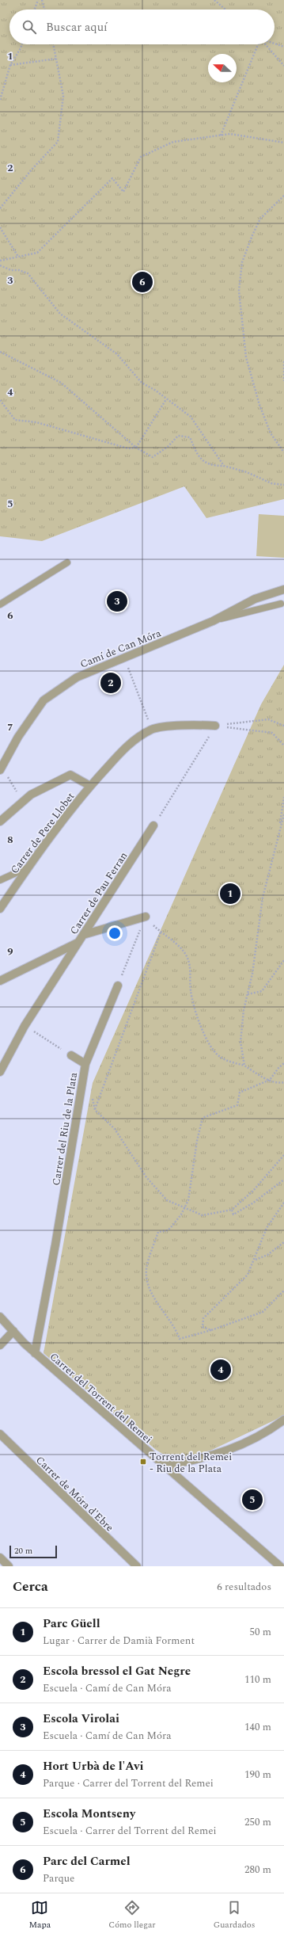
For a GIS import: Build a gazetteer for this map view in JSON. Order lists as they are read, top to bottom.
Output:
{
  "streets": {
    "street": [
      "Camí de Can Móra",
      "Carrer de Pere Llobet",
      "Carrer de Pau Ferran",
      "Carrer del Riu de la Plata",
      "Carrer del Torrent del Remei",
      "Carrer de Móra d'Ebre"
    ]
  },
  "crossings": [
    ["Carrer del Riu de la Plata", "Carrer del Torrent del Remei"]
  ],
  "places": {
    "transit": ["Torrent del Remei - Riu de la Plata"]
  },
  "scale_bar": "20 m",
  "north": "left",
  "page": {
    "search": "Buscar aquí",
    "pins": [
      "6",
      "3",
      "2",
      "1",
      "4",
      "5"
    ],
    "scale": "20 m",
    "heading": ["Cerca", "6 resultados"],
    "list": [
      {
        "mark": "1",
        "name": "Parc Güell",
        "note": "Lugar · Carrer de Damià Forment",
        "value": "50 m"
      },
      {
        "mark": "2",
        "name": "Escola bressol el Gat Negre",
        "note": "Escuela · Camí de Can Móra",
        "value": "110 m"
      },
      {
        "mark": "3",
        "name": "Escola Virolai",
        "note": "Escuela · Camí de Can Móra",
        "value": "140 m"
      },
      {
        "mark": "4",
        "name": "Hort Urbà de l'Avi",
        "note": "Parque · Carrer del Torrent del Remei",
        "value": "190 m"
      },
      {
        "mark": "5",
        "name": "Escola Montseny",
        "note": "Escuela · Carrer del Torrent del Remei",
        "value": "250 m"
      },
      {
        "mark": "6",
        "name": "Parc del Carmel",
        "note": "Parque",
        "value": "280 m"
      }
    ],
    "nav": ["Mapa", "Cómo llegar", "Guardados"]
  },
  "grid": {
    "rows": [
      "1",
      "2",
      "3",
      "4",
      "5",
      "6",
      "7",
      "8",
      "9"
    ]
  }
}
